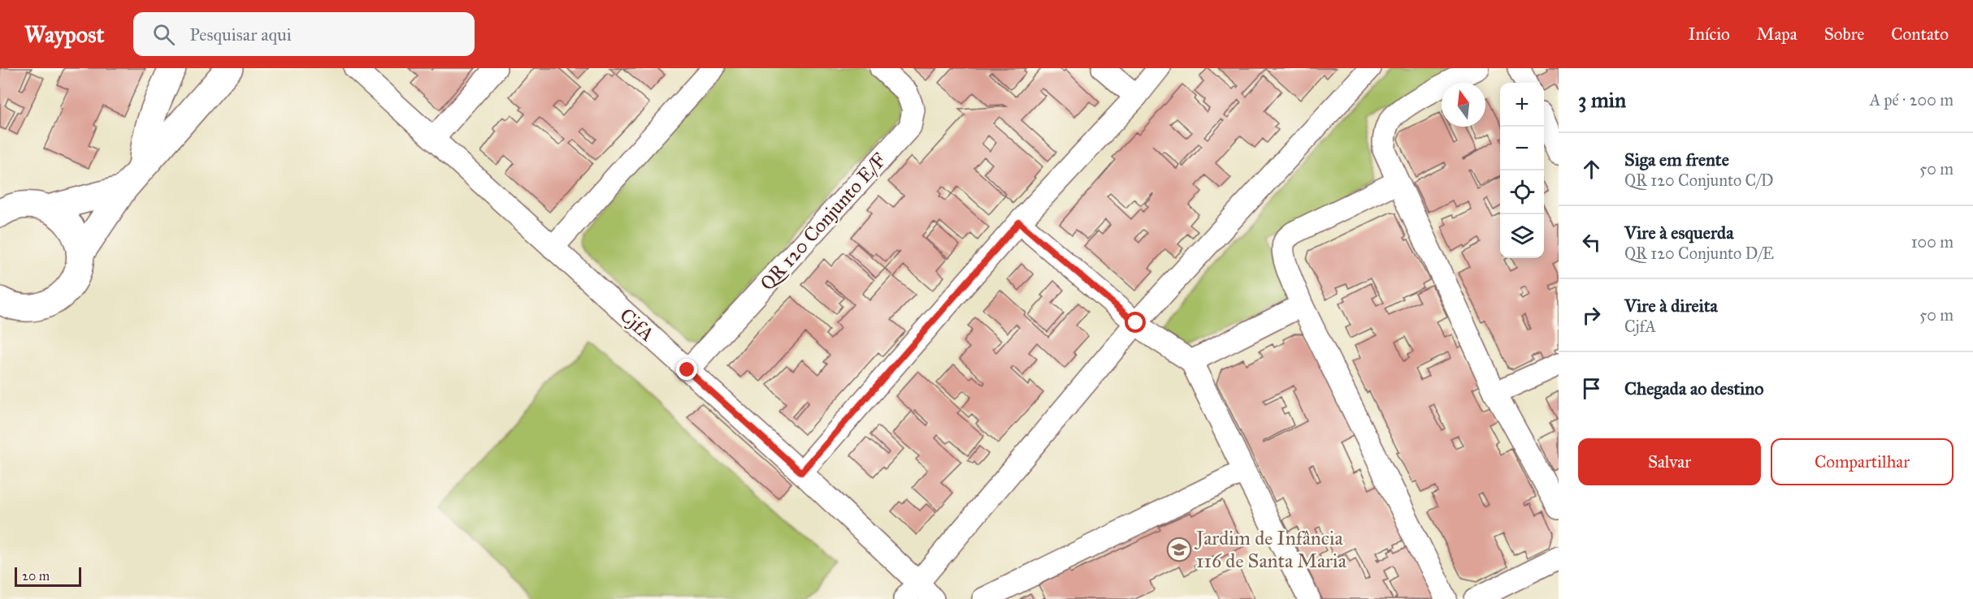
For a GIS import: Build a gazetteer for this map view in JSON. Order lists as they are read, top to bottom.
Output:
{
  "streets": {
    "street": ["QR 120 Conjunto E/F", "CjfA"]
  },
  "crossings": [
    ["QR 120 Conjunto E/F", "CjfA"]
  ],
  "places": {
    "school or university": ["Jardim de Infância 116 de Santa Maria"]
  },
  "scale_bar": "20 m",
  "north": "top",
  "page": {
    "header": "Waypost",
    "search": "Pesquisar aqui",
    "nav": [
      "Início",
      "Mapa",
      "Sobre",
      "Contato"
    ],
    "heading": ["3 min", "A pé · 200 m"],
    "map_buttons": ["+", "−"],
    "list": [
      ["Siga em frente", "QR 120 Conjunto C/D", "50 m"],
      ["Vire à esquerda", "QR 120 Conjunto D/E", "100 m"],
      ["Vire à direita", "CjfA", "50 m"],
      "Chegada ao destino"
    ],
    "buttons": ["Salvar", "Compartilhar"],
    "scale": "20 m"
  }
}
